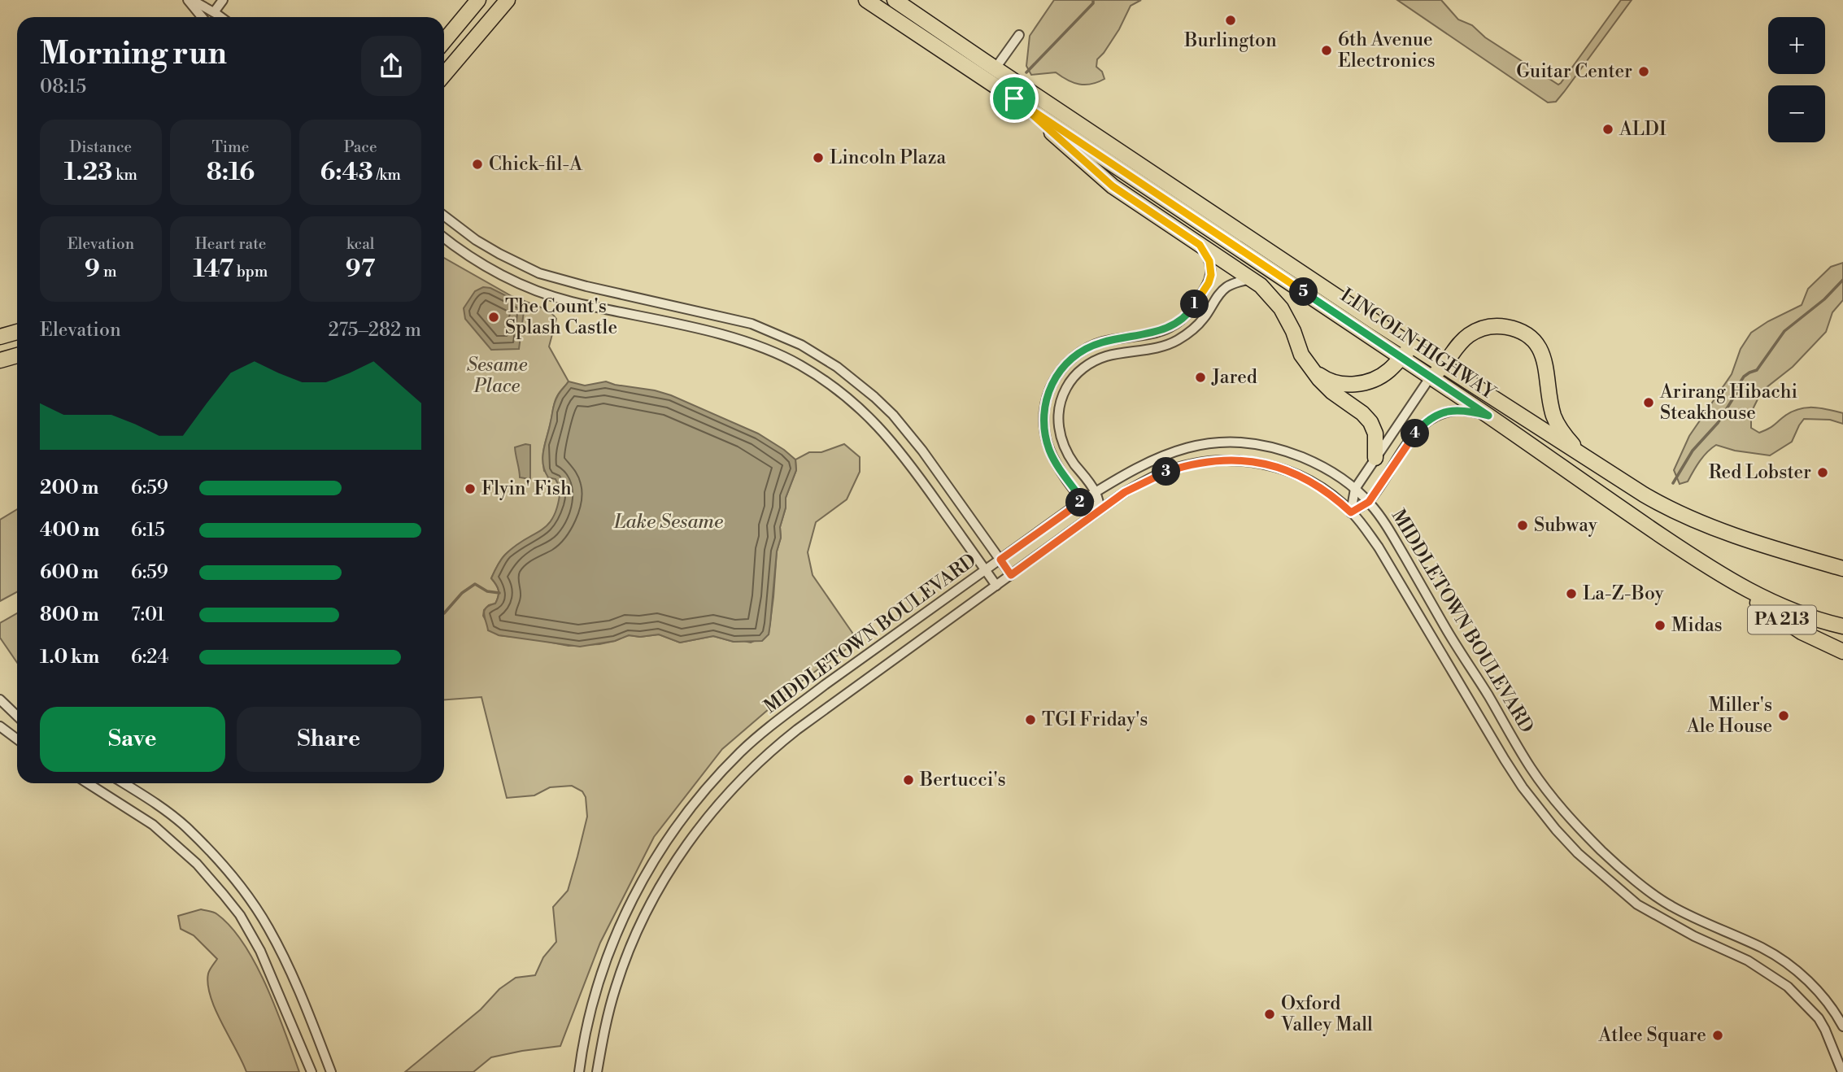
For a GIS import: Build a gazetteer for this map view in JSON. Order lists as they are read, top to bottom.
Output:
{
  "streets": {
    "main road": ["LINCOLN HIGHWAY", "PA 213"],
    "street": ["MIDDLETOWN BOULEVARD"]
  },
  "crossings": [
    ["LINCOLN HIGHWAY", "PA 213"]
  ],
  "water": ["Lake Sesame"],
  "parks": ["Sesame Place"],
  "places": [
    "Burlington",
    "6th Avenue Electronics",
    "Guitar Center",
    "ALDI",
    "Lincoln Plaza",
    "Chick-fil-A",
    "The Count's Splash Castle",
    "Jared",
    "Arirang Hibachi Steakhouse",
    "Red Lobster",
    "Flyin' Fish",
    "Subway",
    "La-Z-Boy",
    "Midas",
    "Miller's Ale House",
    "TGI Friday's",
    "Bertucci's",
    "Oxford Valley Mall",
    "Atlee Square"
  ],
  "page": {
    "map_buttons": ["+", "−"],
    "heading": ["Morning run", "08:15"],
    "stats": [
      ["Distance", "1.23 km"],
      ["Time", "8:16"],
      ["Pace", "6:43 /km"],
      ["Elevation", "9 m"],
      ["Heart rate", "147 bpm"],
      ["kcal", "97"]
    ],
    "pins": [
      "5",
      "1",
      "4",
      "3",
      "2"
    ],
    "chart": ["Elevation", "275–282 m"],
    "list": [
      {
        "name": "200 m",
        "note": "6:59"
      },
      {
        "name": "400 m",
        "note": "6:15"
      },
      {
        "name": "600 m",
        "note": "6:59"
      },
      {
        "name": "800 m",
        "note": "7:01"
      },
      {
        "name": "1.0 km",
        "note": "6:24"
      }
    ],
    "buttons": ["Save", "Share"]
  }
}
